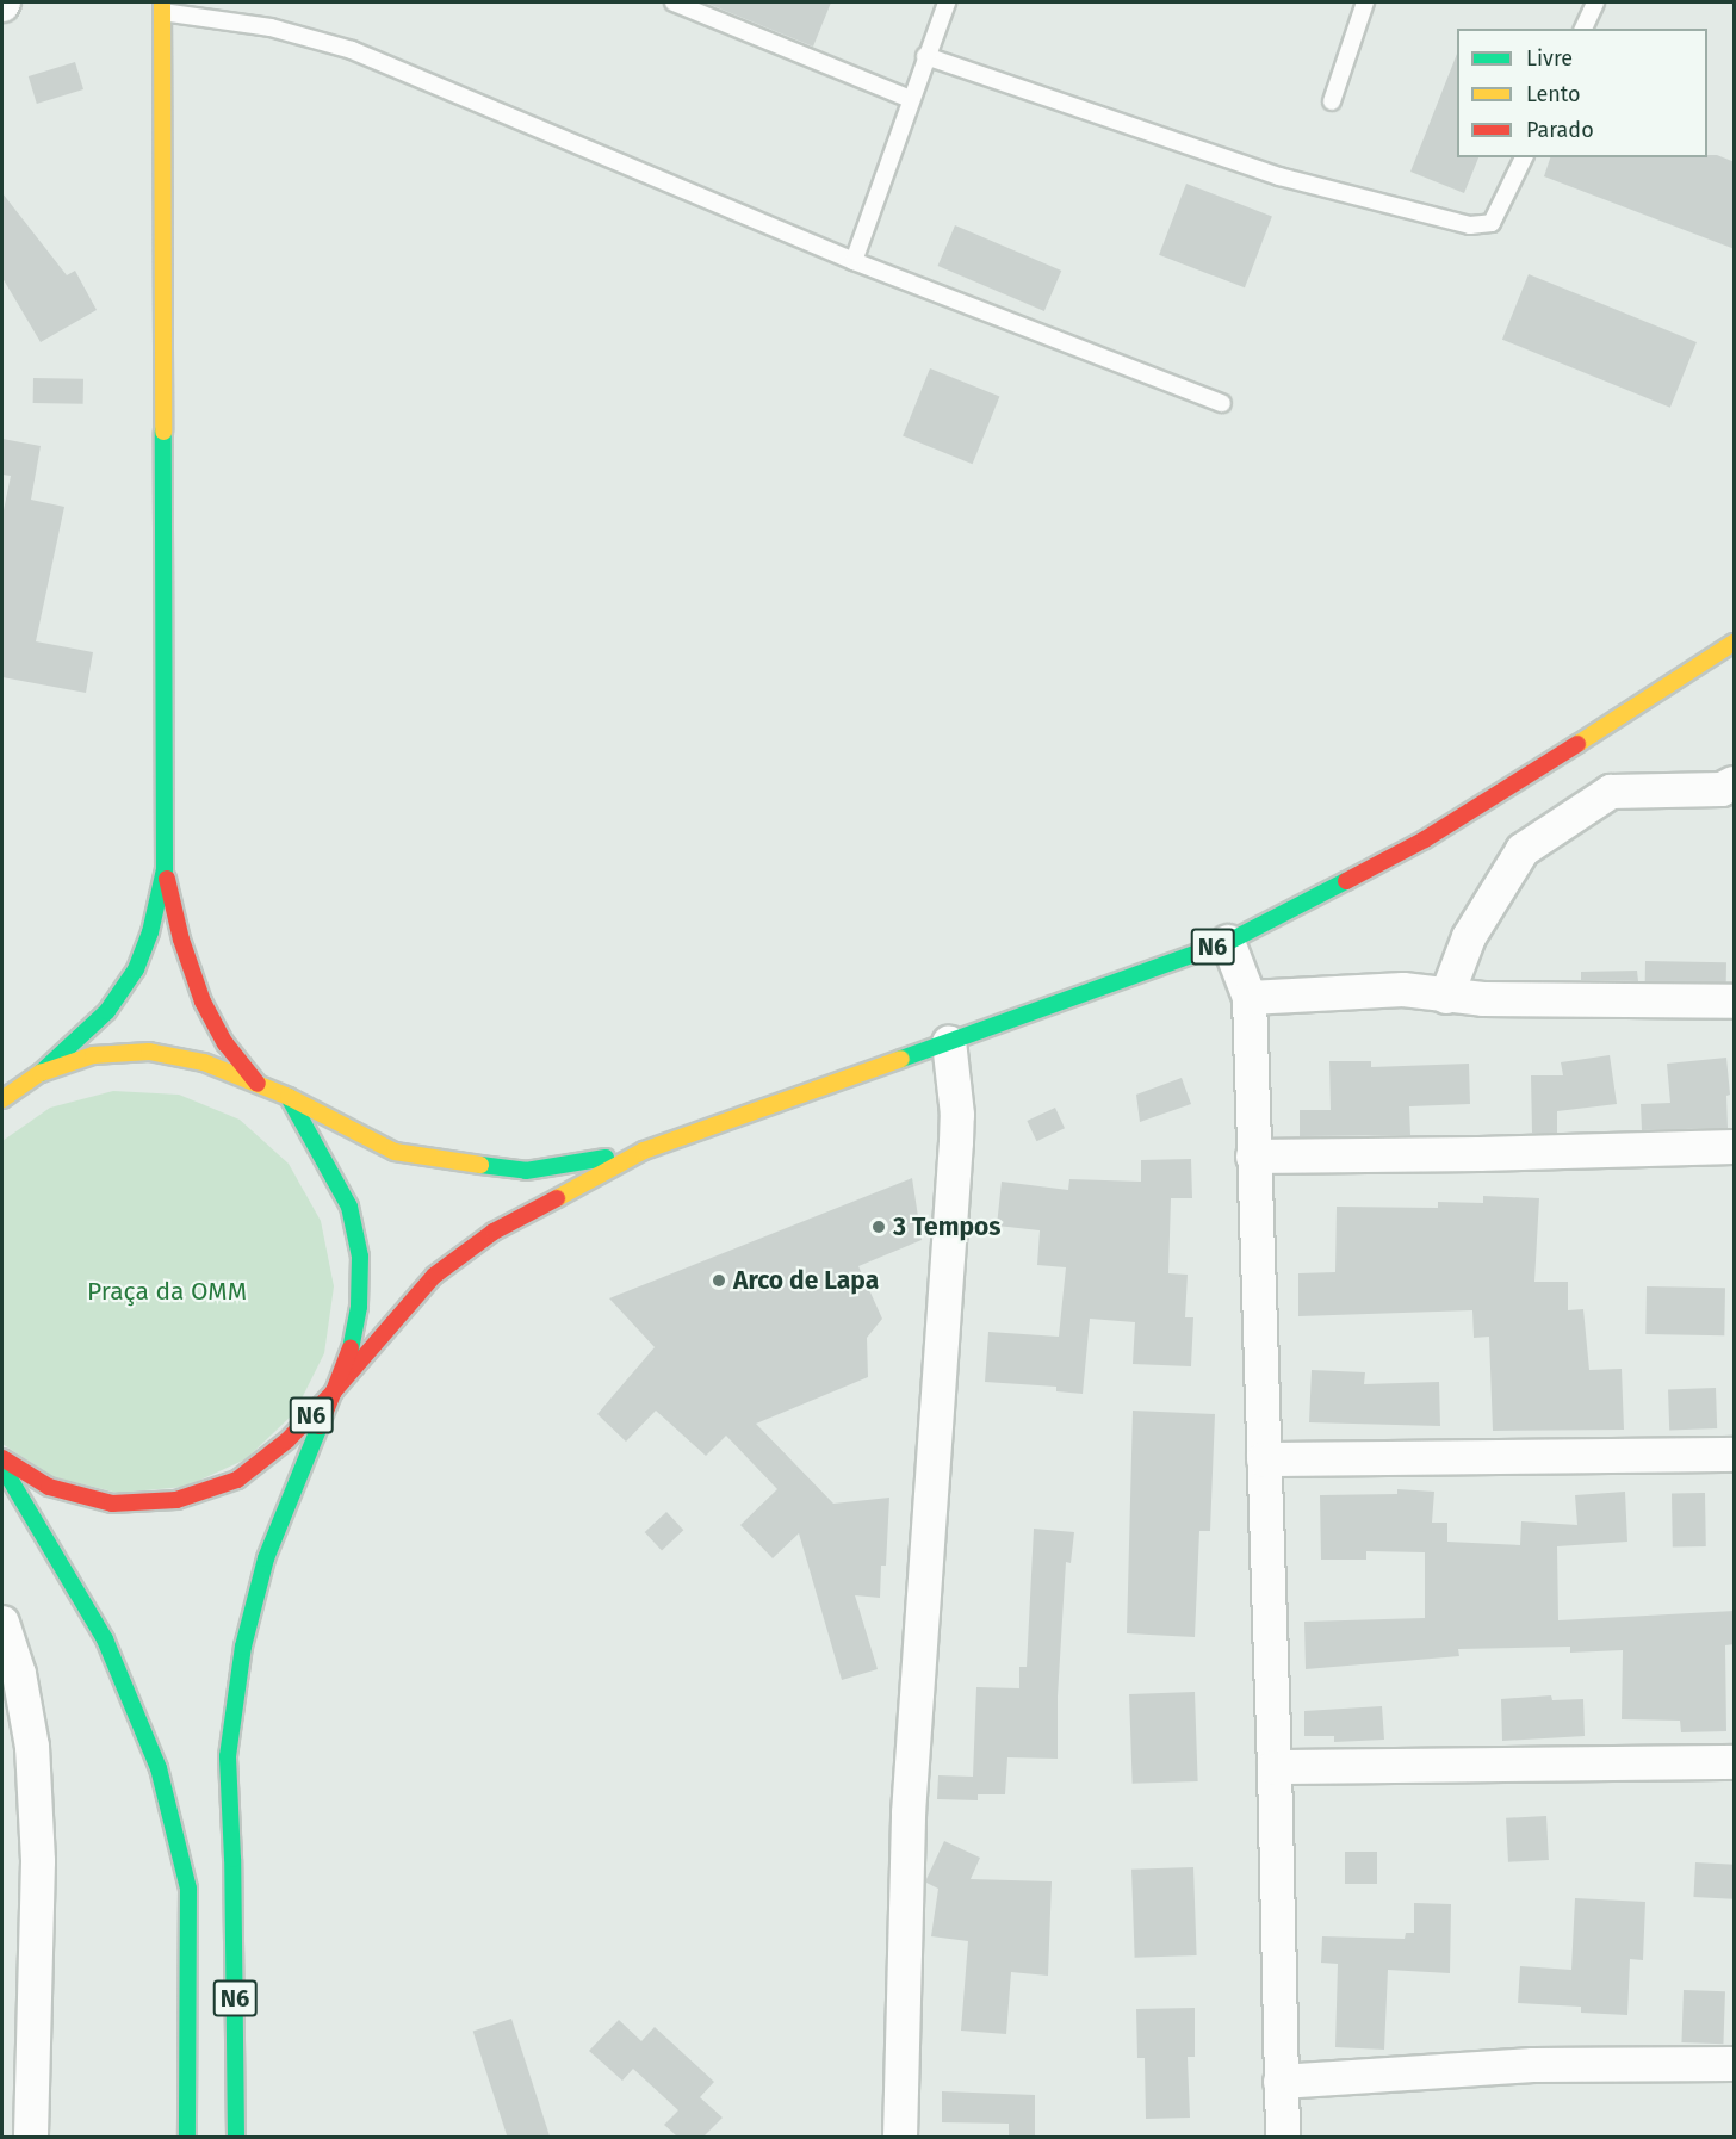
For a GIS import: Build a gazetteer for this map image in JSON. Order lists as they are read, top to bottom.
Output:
{
  "streets": {
    "main road": ["N6"]
  },
  "parks": ["Praça da OMM"],
  "places": ["3 Tempos", "Arco de Lapa"],
  "legend": ["Livre", "Lento", "Parado"]
}
